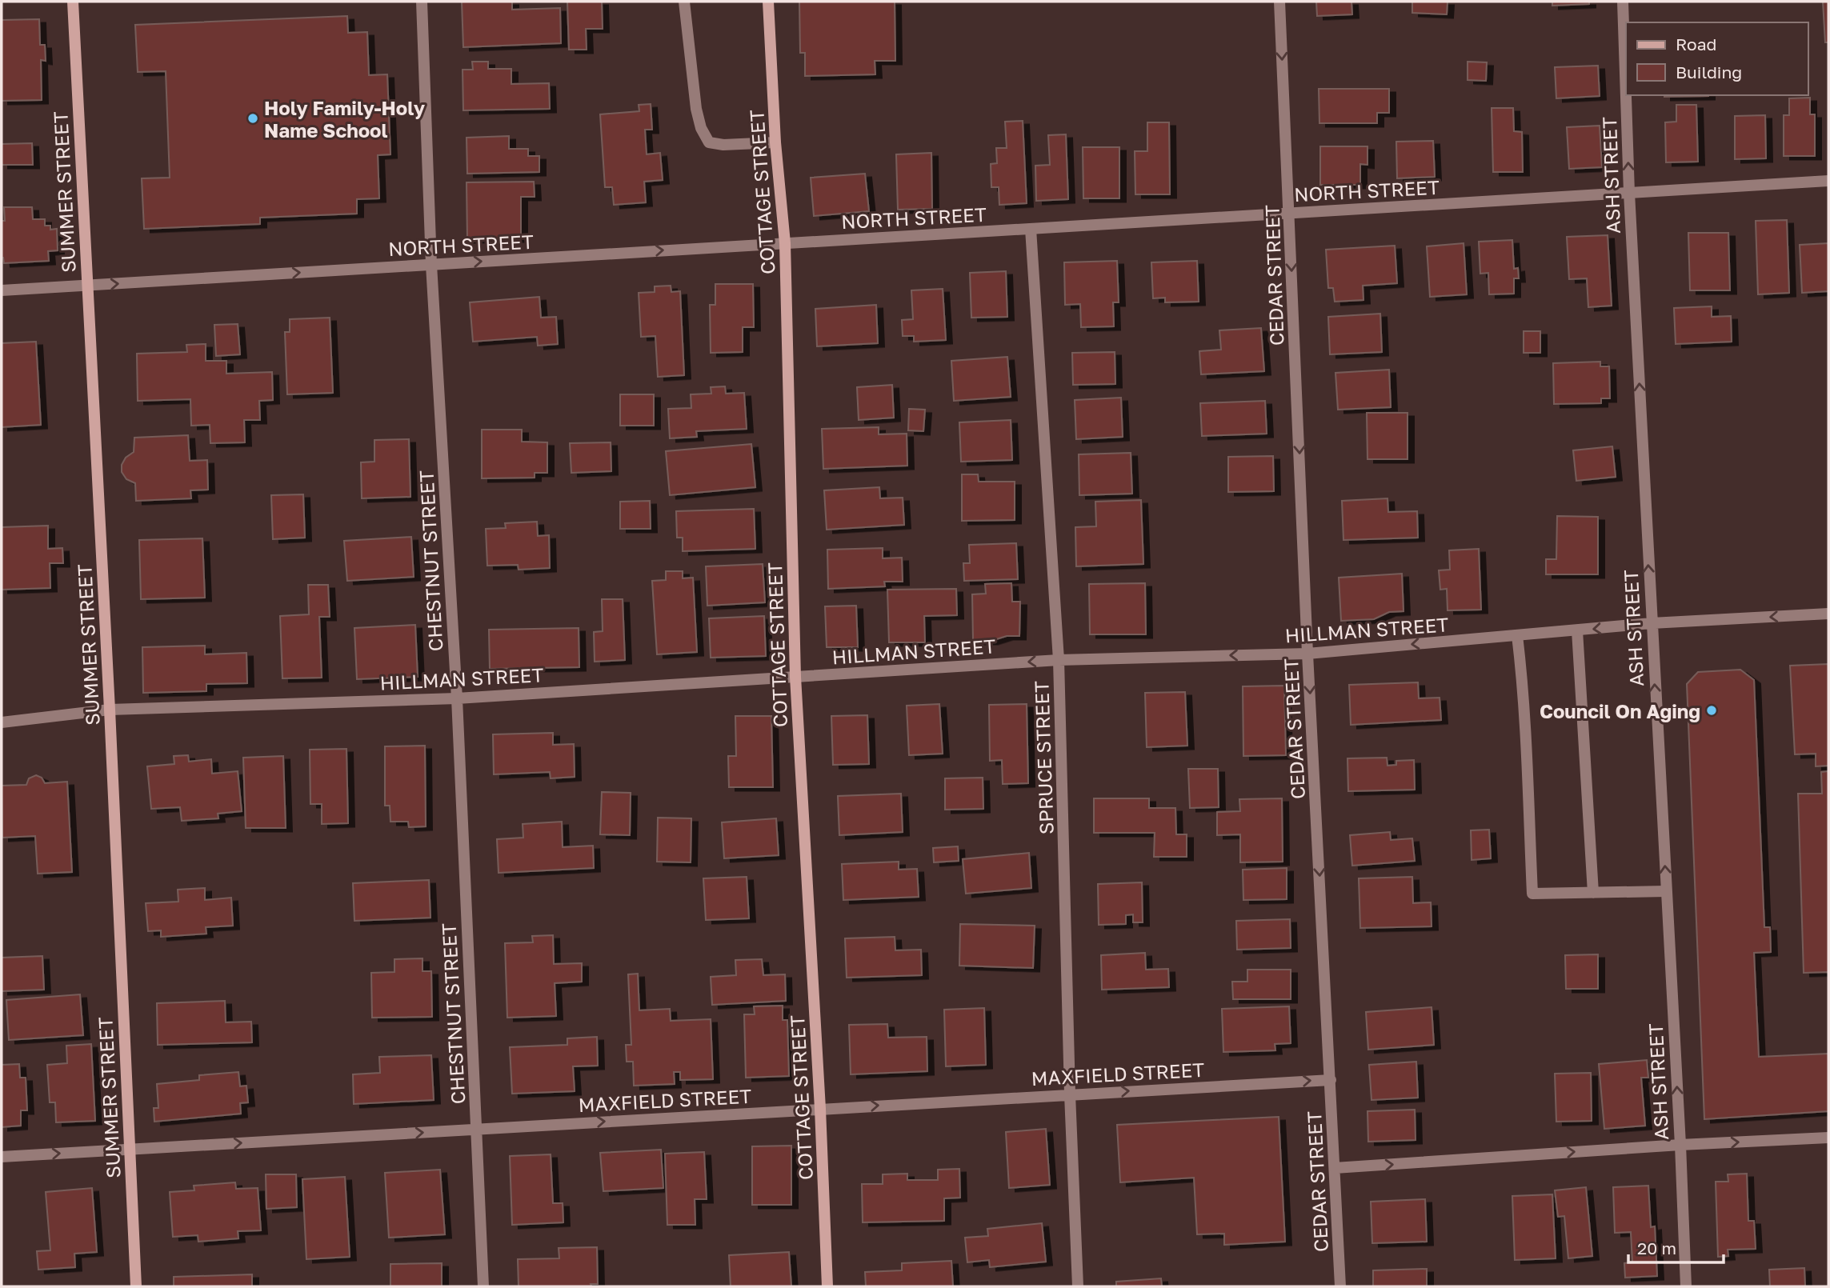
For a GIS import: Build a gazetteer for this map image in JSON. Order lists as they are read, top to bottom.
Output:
{
  "streets": {
    "main road": ["SUMMER STREET", "COTTAGE STREET"],
    "street": [
      "ASH STREET",
      "NORTH STREET",
      "CEDAR STREET",
      "CHESTNUT STREET",
      "HILLMAN STREET",
      "SPRUCE STREET",
      "MAXFIELD STREET"
    ]
  },
  "crossings": [
    ["ASH STREET", "NORTH STREET"],
    ["ASH STREET", "HILLMAN STREET"],
    ["NORTH STREET", "SUMMER STREET"],
    ["NORTH STREET", "COTTAGE STREET"],
    ["NORTH STREET", "CEDAR STREET"],
    ["NORTH STREET", "CHESTNUT STREET"],
    ["NORTH STREET", "SPRUCE STREET"],
    ["SUMMER STREET", "HILLMAN STREET"],
    ["SUMMER STREET", "MAXFIELD STREET"],
    ["COTTAGE STREET", "HILLMAN STREET"],
    ["COTTAGE STREET", "MAXFIELD STREET"],
    ["CEDAR STREET", "HILLMAN STREET"],
    ["CEDAR STREET", "MAXFIELD STREET"],
    ["CHESTNUT STREET", "HILLMAN STREET"],
    ["CHESTNUT STREET", "MAXFIELD STREET"],
    ["HILLMAN STREET", "SPRUCE STREET"],
    ["SPRUCE STREET", "MAXFIELD STREET"]
  ],
  "one_way": [
    "ASH STREET",
    "NORTH STREET",
    "CEDAR STREET",
    "HILLMAN STREET",
    "MAXFIELD STREET"
  ],
  "places": ["Holy Family-Holy Name School", "Council On Aging"],
  "legend": ["Road", "Building"],
  "scale_bar": "20 m"
}
